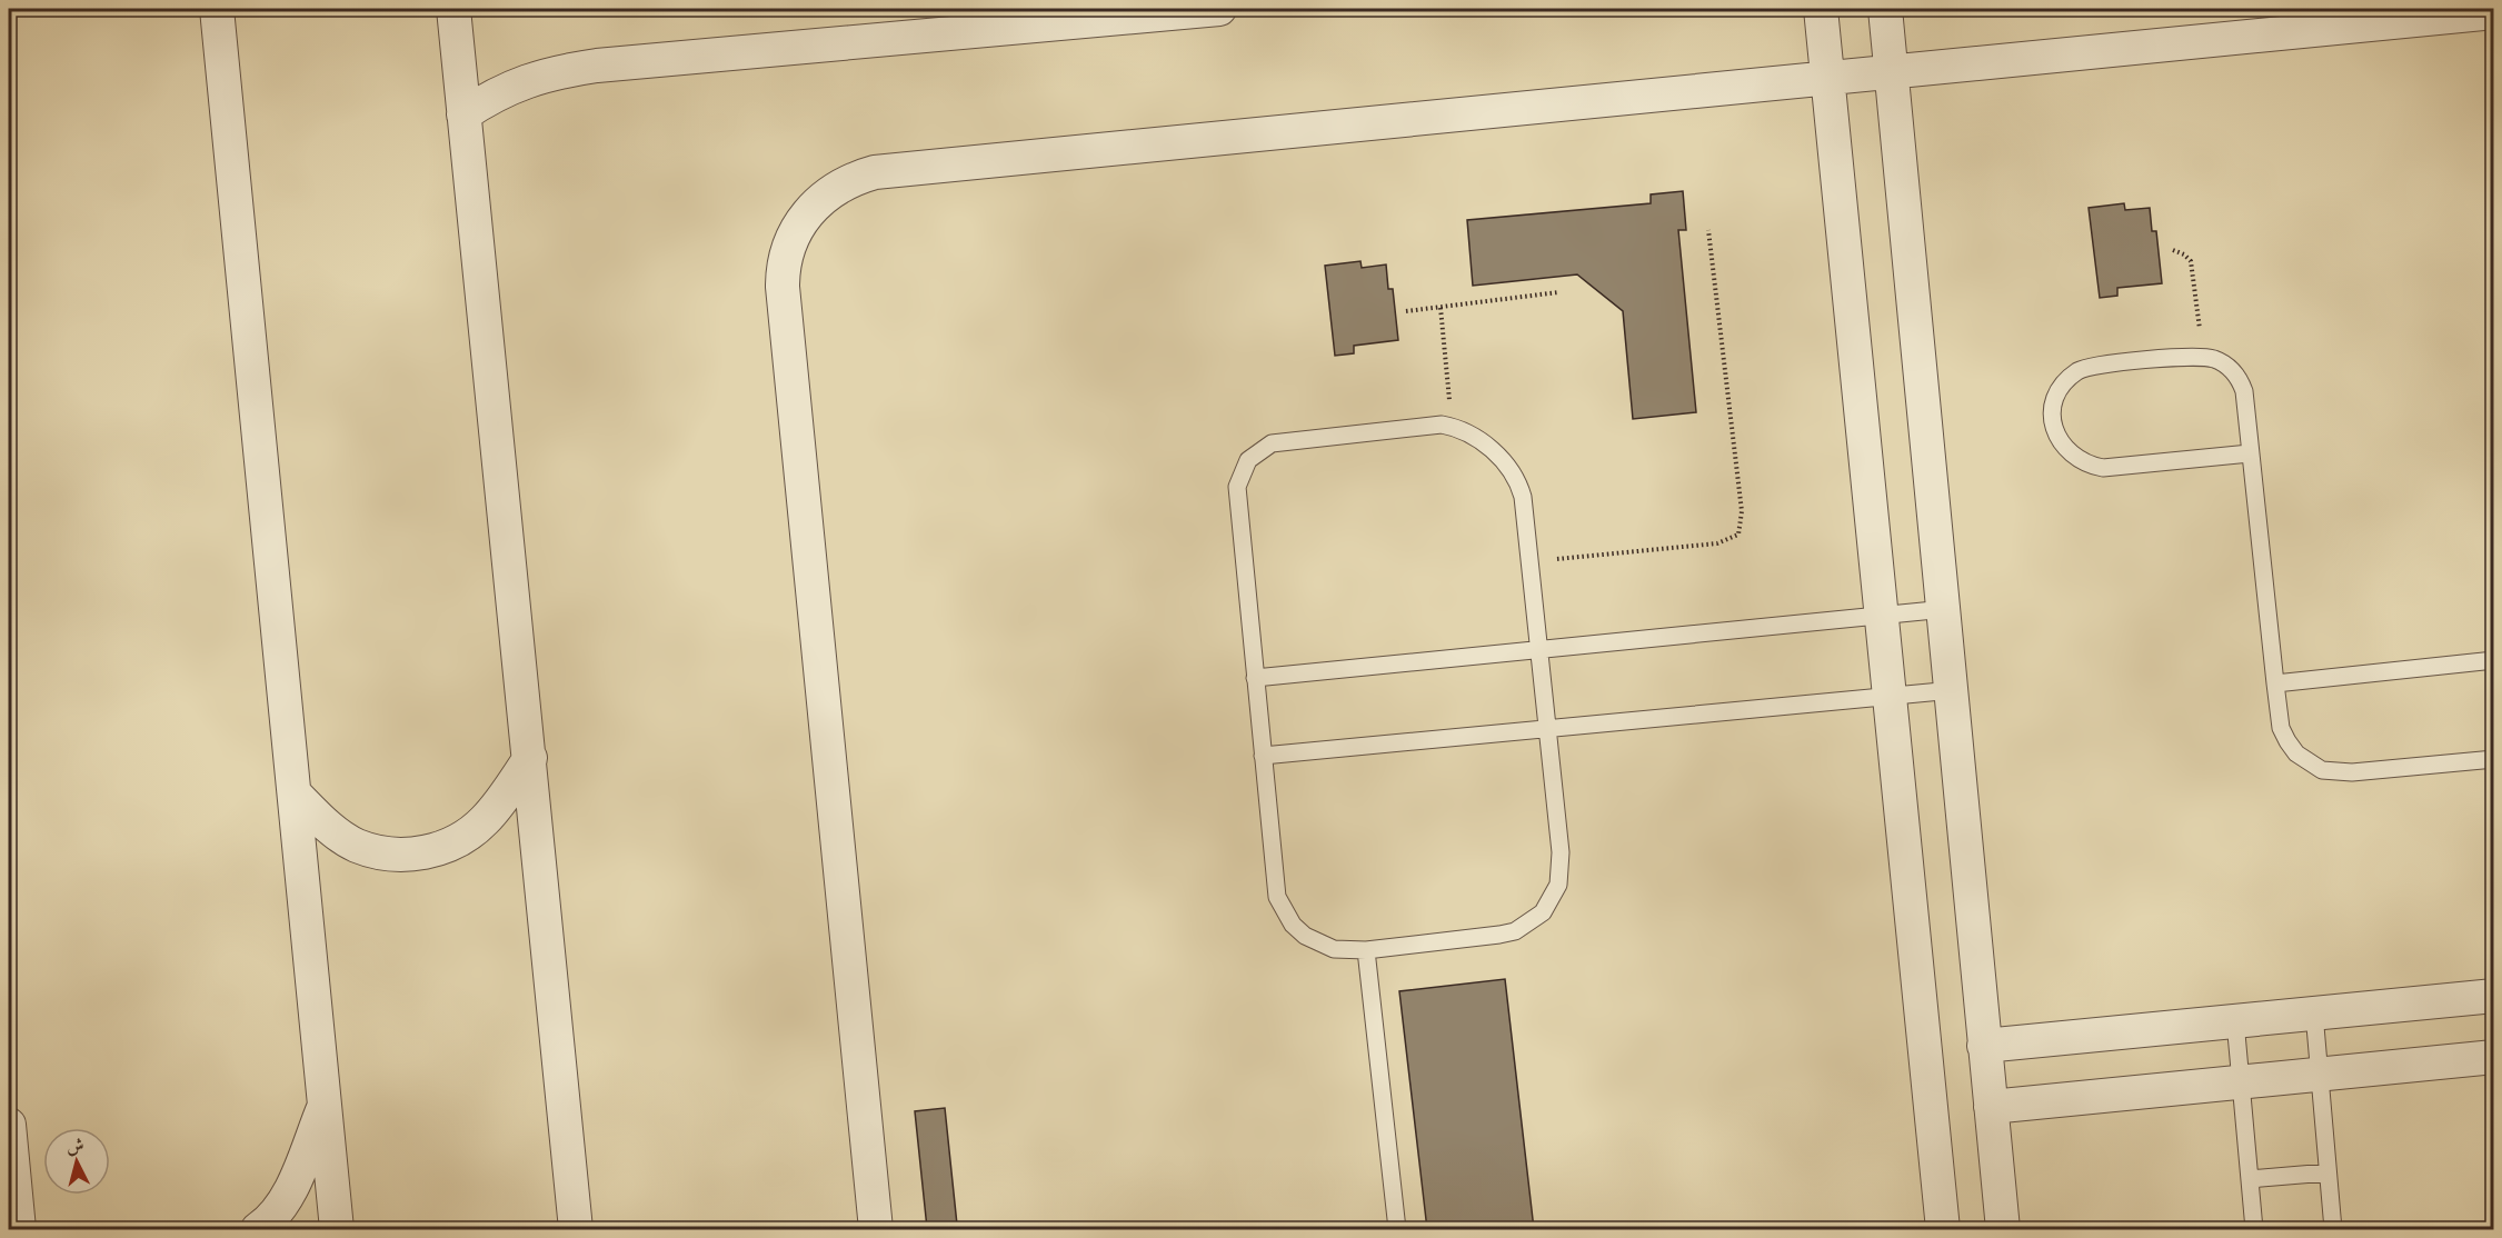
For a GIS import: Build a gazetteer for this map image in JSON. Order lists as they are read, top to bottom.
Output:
{
  "north": "top"
}
